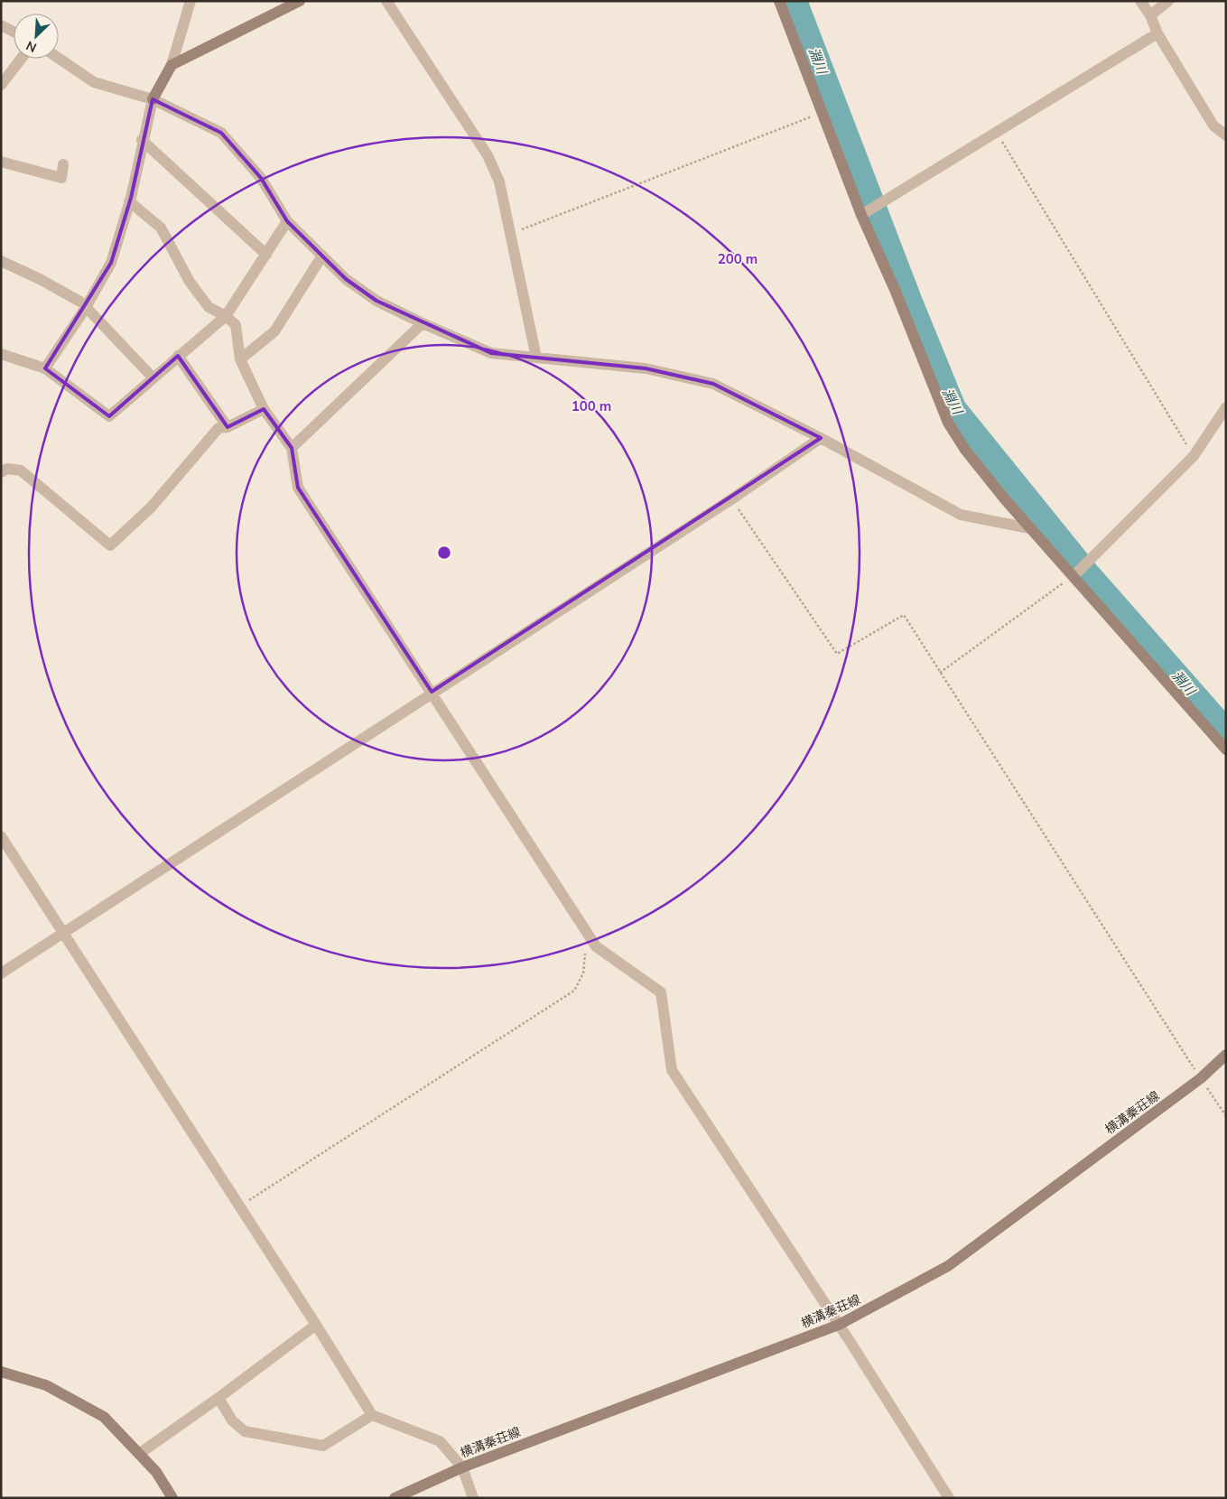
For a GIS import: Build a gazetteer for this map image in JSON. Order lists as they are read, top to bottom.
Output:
{
  "streets": {
    "street": ["横溝秦荘線"]
  },
  "water": ["淵川"],
  "north": "bottom left",
  "rings": ["200 m", "100 m"]
}
